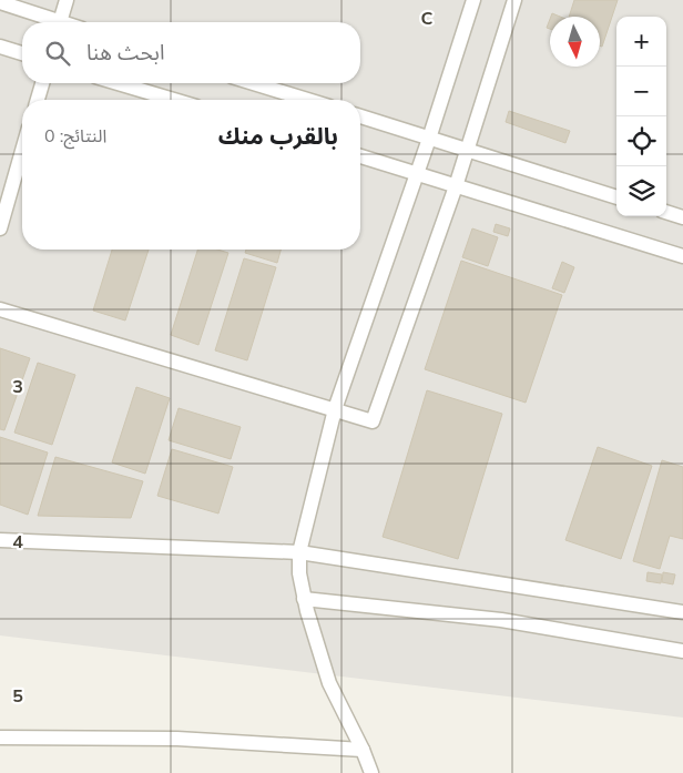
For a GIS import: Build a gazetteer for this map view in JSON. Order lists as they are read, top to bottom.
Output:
{
  "north": "bottom",
  "page": {
    "map_buttons": ["+", "−"],
    "search": "ابحث هنا",
    "heading": ["بالقرب منك", "النتائج: 0"]
  },
  "grid": {
    "columns": ["C"],
    "rows": ["3", "4", "5"]
  }
}
